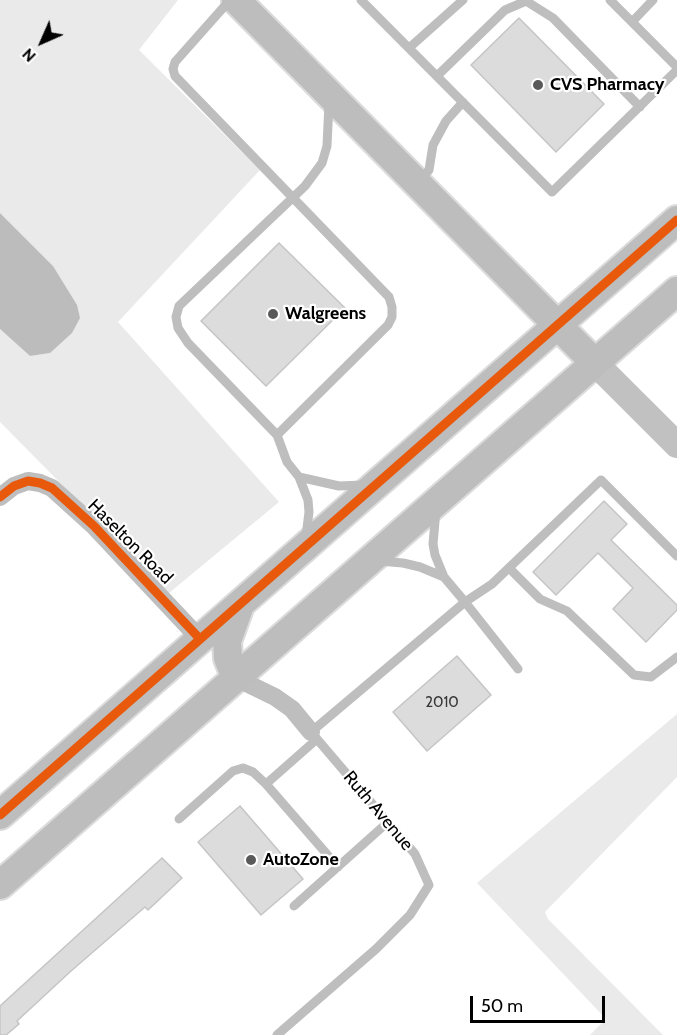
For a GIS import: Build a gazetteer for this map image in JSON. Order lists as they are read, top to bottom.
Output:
{
  "streets": {
    "street": ["Haselton Road", "Ruth Avenue"]
  },
  "places": ["CVS Pharmacy", "Walgreens", "AutoZone"],
  "house_numbers": ["2010"],
  "scale_bar": "50 m",
  "north": "bottom left"
}
